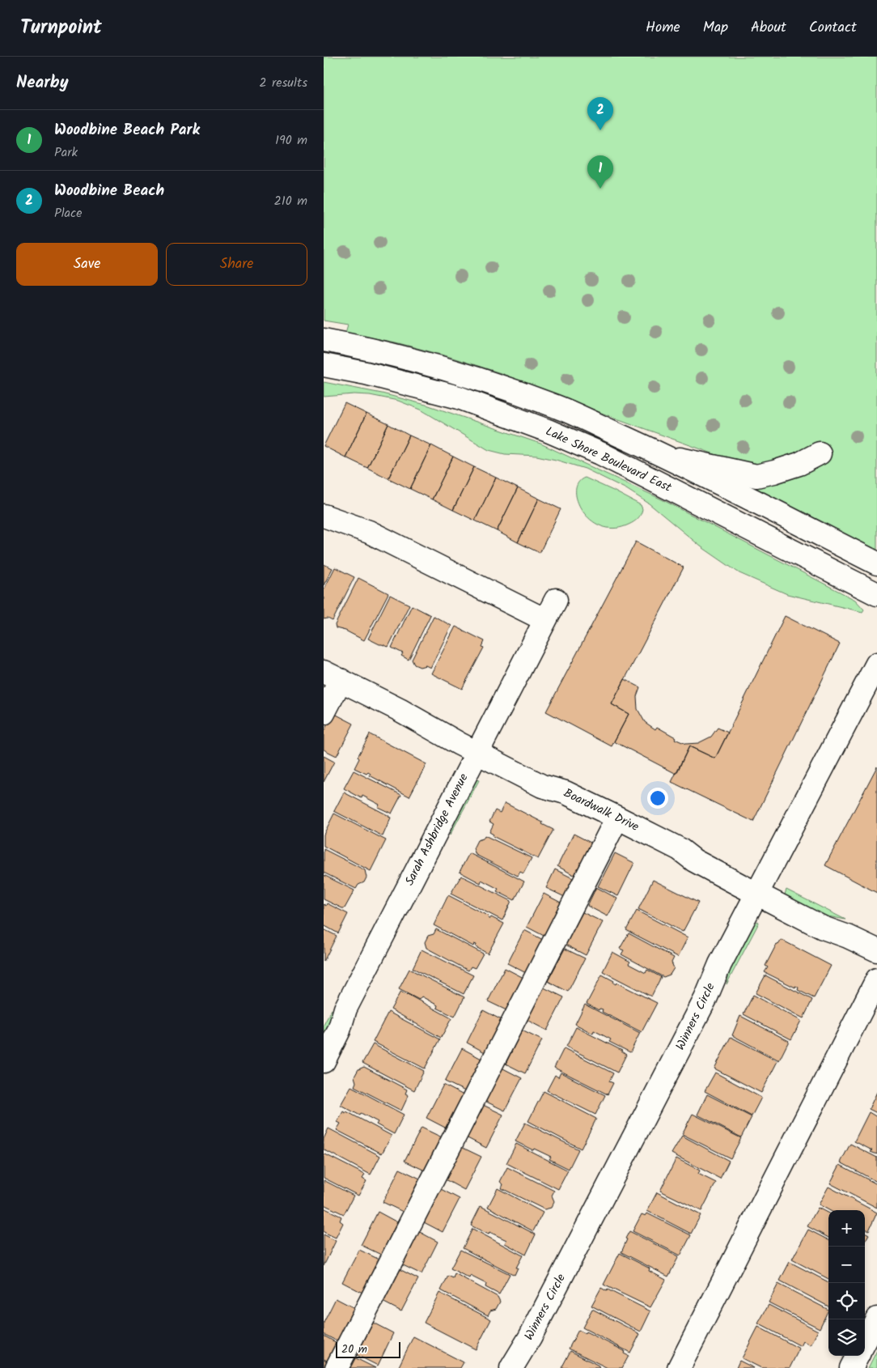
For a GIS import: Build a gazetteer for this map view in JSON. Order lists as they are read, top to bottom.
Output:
{
  "streets": {
    "main road": [
      "Lake Shore Boulevard East",
      "Boardwalk Drive",
      "Sarah Ashbridge Avenue",
      "Winners Circle"
    ]
  },
  "crossings": [
    ["Boardwalk Drive", "Sarah Ashbridge Avenue"],
    ["Boardwalk Drive", "Winners Circle"]
  ],
  "scale_bar": "20 m",
  "page": {
    "header": "Turnpoint",
    "nav": [
      "Home",
      "Map",
      "About",
      "Contact"
    ],
    "heading": ["Nearby", "2 results"],
    "pins": ["2", "1"],
    "list": [
      {
        "mark": "1",
        "name": "Woodbine Beach Park",
        "note": "Park",
        "value": "190 m"
      },
      {
        "mark": "2",
        "name": "Woodbine Beach",
        "note": "Place",
        "value": "210 m"
      }
    ],
    "buttons": ["Save", "Share"],
    "map_buttons": ["+", "−"],
    "scale": "20 m"
  }
}
